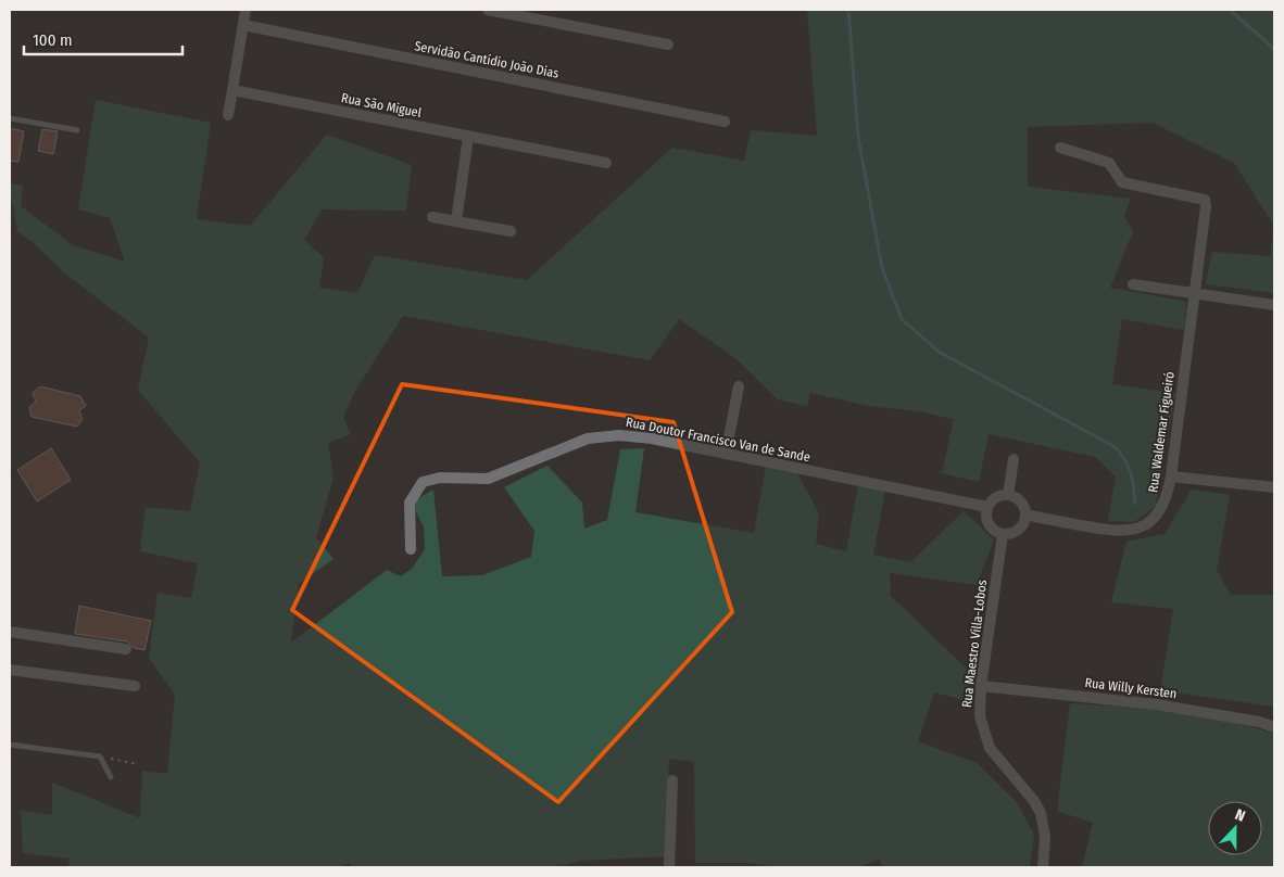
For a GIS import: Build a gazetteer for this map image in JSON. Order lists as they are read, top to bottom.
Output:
{
  "streets": {
    "street": [
      "Servidão Cantídio João Dias",
      "Rua São Miguel",
      "Rua Waldemar Figueiró",
      "Rua Doutor Francisco Van de Sande",
      "Rua Maestro Villa-Lobos",
      "Rua Willy Kersten"
    ]
  },
  "crossings": [
    ["Rua Waldemar Figueiró", "Rua Doutor Francisco Van de Sande"],
    ["Rua Waldemar Figueiró", "Rua Maestro Villa-Lobos"],
    ["Rua Doutor Francisco Van de Sande", "Rua Maestro Villa-Lobos"],
    ["Rua Maestro Villa-Lobos", "Rua Willy Kersten"]
  ],
  "scale_bar": "100 m",
  "north": "top"
}
